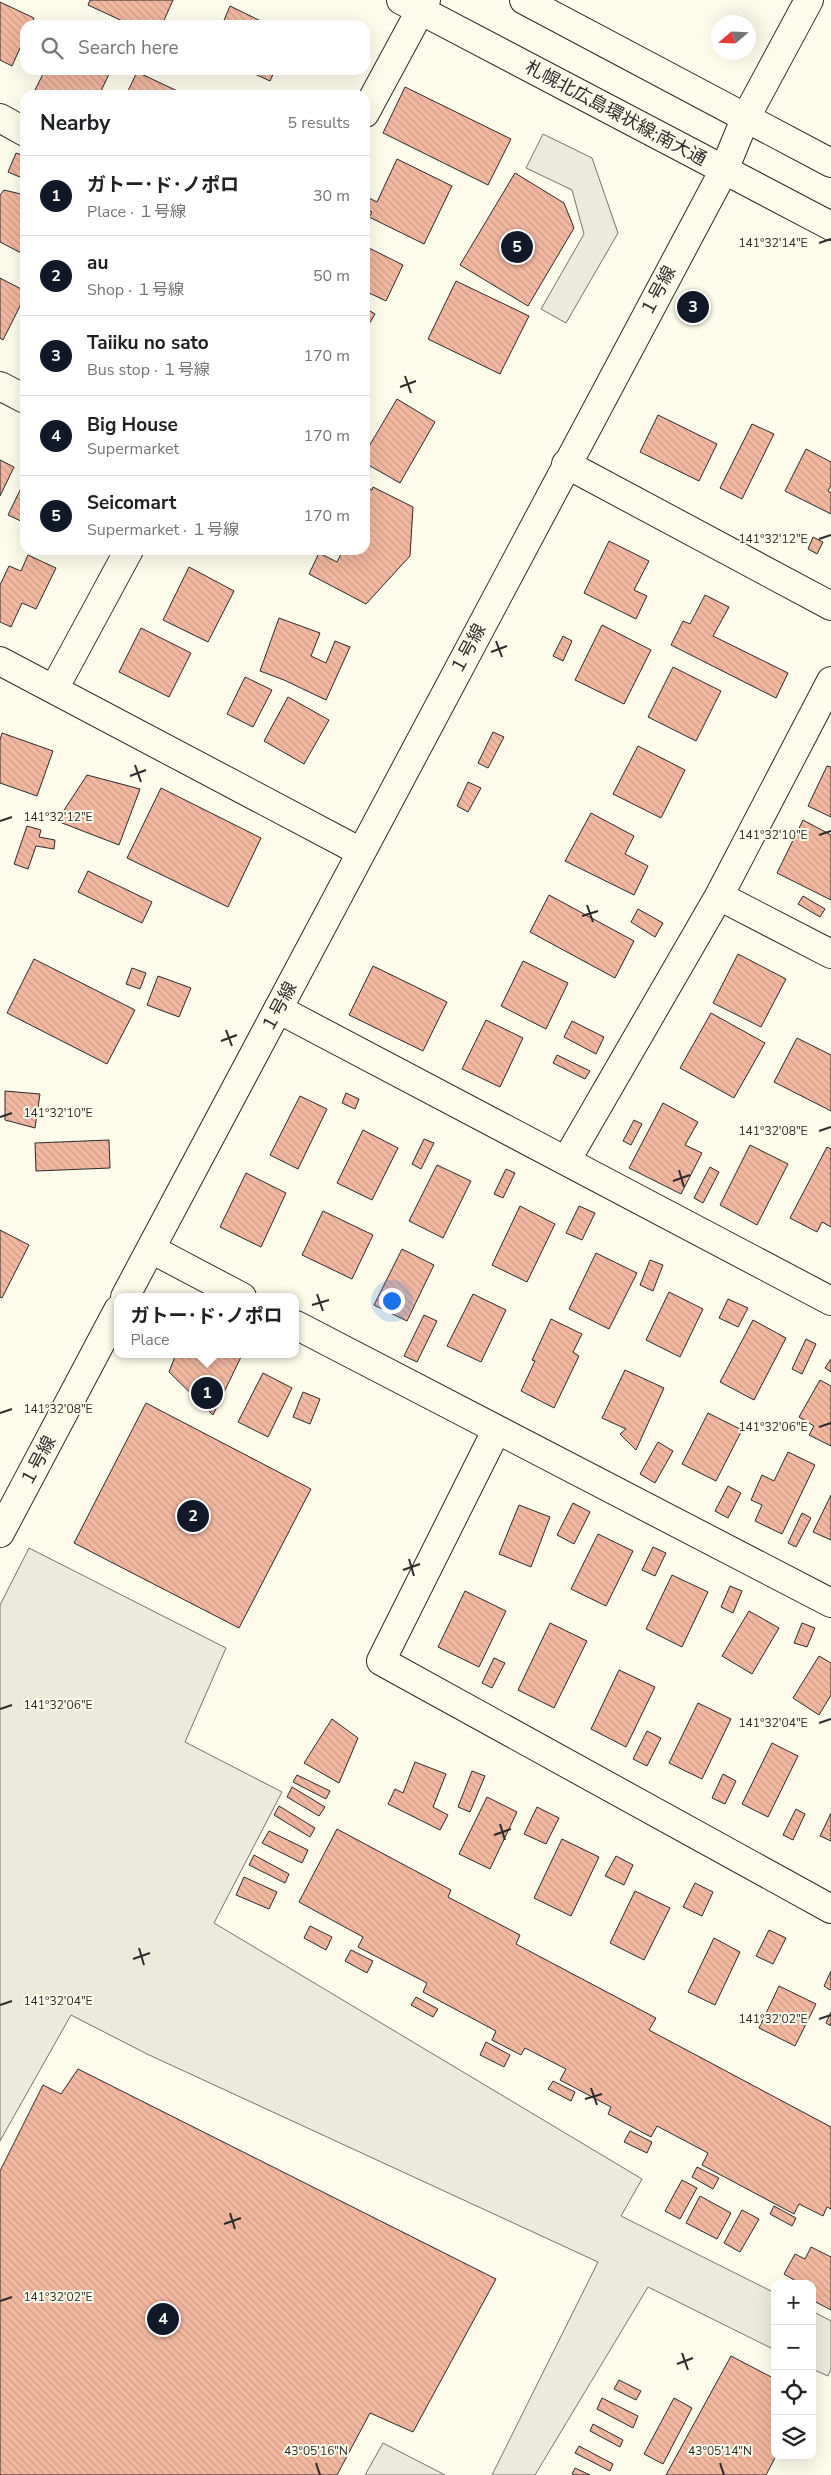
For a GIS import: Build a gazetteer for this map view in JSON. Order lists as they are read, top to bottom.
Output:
{
  "streets": {
    "street": ["札幌北広島環状線;南大通", "１号線"]
  },
  "crossings": [
    ["札幌北広島環状線;南大通", "１号線"]
  ],
  "north": "left",
  "page": {
    "search": "Search here",
    "heading": ["Nearby", "5 results"],
    "list": [
      {
        "mark": "1",
        "name": "ガトー･ド･ノポロ",
        "note": "Place · １号線",
        "value": "30 m"
      },
      {
        "mark": "2",
        "name": "au",
        "note": "Shop · １号線",
        "value": "50 m"
      },
      {
        "mark": "3",
        "name": "Taiiku no sato",
        "note": "Bus stop · １号線",
        "value": "170 m"
      },
      {
        "mark": "4",
        "name": "Big House",
        "note": "Supermarket",
        "value": "170 m"
      },
      {
        "mark": "5",
        "name": "Seicomart",
        "note": "Supermarket · １号線",
        "value": "170 m"
      }
    ],
    "pins": [
      "5",
      "3",
      "1",
      "2",
      "4"
    ],
    "popup": ["ガトー･ド･ノポロ", "Place"],
    "map_buttons": ["+", "−"]
  },
  "coordinates": [
    "141°32'14\"E",
    "141°32'12\"E",
    "141°32'10\"E",
    "141°32'08\"E",
    "141°32'06\"E",
    "141°32'04\"E",
    "141°32'02\"E",
    "43°05'16\"N",
    "43°05'14\"N"
  ]
}
